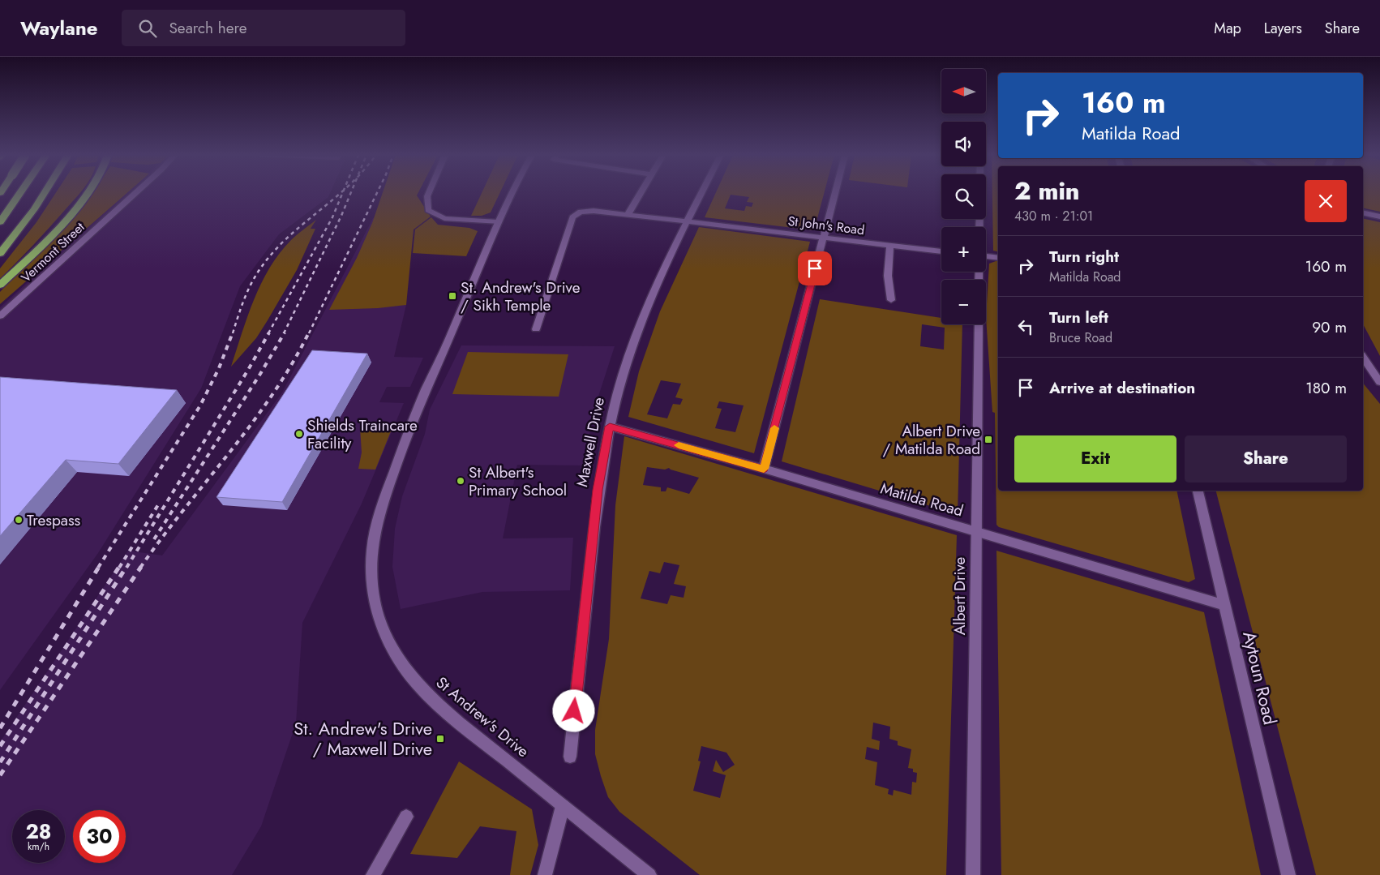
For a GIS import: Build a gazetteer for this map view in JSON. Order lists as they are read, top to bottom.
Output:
{
  "streets": {
    "street": [
      "St John's Road",
      "Vermont Street",
      "Maxwell Drive",
      "Matilda Road",
      "Albert Drive",
      "Aytoun Road",
      "St Andrew's Drive"
    ]
  },
  "crossings": [
    ["St John's Road", "Maxwell Drive"],
    ["Maxwell Drive", "Matilda Road"],
    ["Matilda Road", "Albert Drive"],
    ["Matilda Road", "Aytoun Road"]
  ],
  "places": {
    "transit": ["St. Andrew's Drive / Sikh Temple", "Albert Drive / Matilda Road", "St. Andrew's Drive / Maxwell Drive"],
    "other": ["Shields Traincare Facility", "St Albert's Primary School", "Trespass"]
  },
  "north": "left",
  "page": {
    "header": "Waylane",
    "search": "Search here",
    "nav": ["Map", "Layers", "Share"],
    "map_buttons": ["+", "−"],
    "turn": ["160 m", "Matilda Road"],
    "heading": ["2 min", "430 m · 21:01"],
    "list": [
      {
        "name": "Turn right",
        "note": "Matilda Road",
        "value": "160 m"
      },
      {
        "name": "Turn left",
        "note": "Bruce Road",
        "value": "90 m"
      },
      {
        "name": "Arrive at destination",
        "value": "180 m"
      }
    ],
    "buttons": ["Exit", "Share"],
    "speed": "28 km/h",
    "limit": "30"
  }
}
